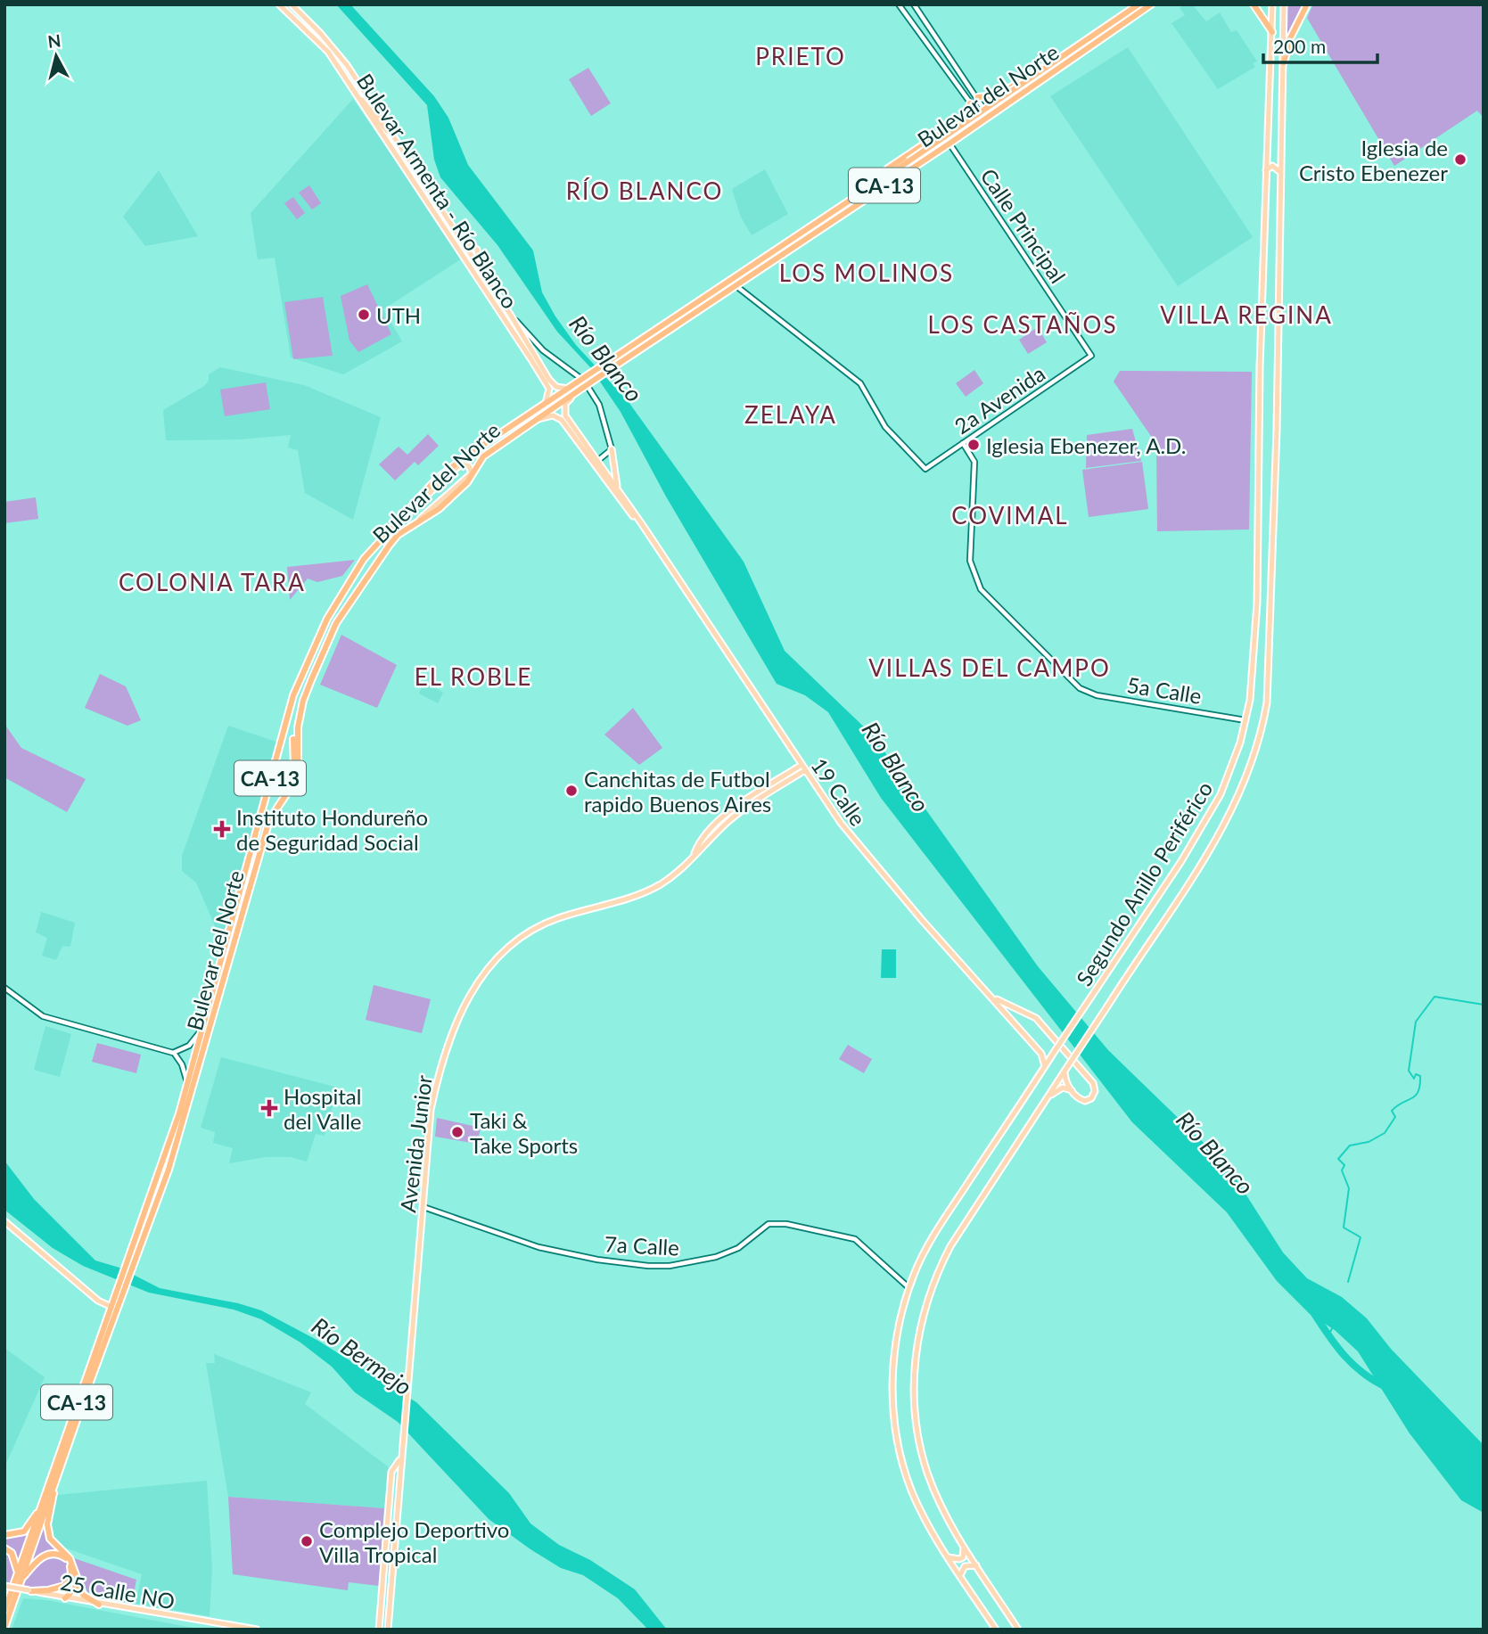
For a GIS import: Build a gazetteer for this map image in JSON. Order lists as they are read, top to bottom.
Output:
{
  "streets": {
    "highway": ["Bulevar del Norte", "CA-13"],
    "main road": [
      "Bulevar Armenta - Río Blanco",
      "19 Calle",
      "Segundo Anillo Periférico",
      "Avenida Junior",
      "25 Calle NO"
    ],
    "street": [
      "Calle Principal",
      "2a Avenida",
      "5a Calle",
      "7a Calle"
    ]
  },
  "crossings": [
    ["Bulevar del Norte", "Calle Principal"],
    ["Bulevar del Norte", "2a Avenida"],
    ["Bulevar del Norte", "19 Calle"],
    ["Calle Principal", "2a Avenida"],
    ["2a Avenida", "5a Calle"],
    ["5a Calle", "Segundo Anillo Periférico"],
    ["19 Calle", "Segundo Anillo Periférico"],
    ["19 Calle", "Avenida Junior"],
    ["Segundo Anillo Periférico", "7a Calle"],
    ["Avenida Junior", "7a Calle"]
  ],
  "districts": [
    "PRIETO",
    "RÍO BLANCO",
    "LOS MOLINOS",
    "VILLA REGINA",
    "LOS CASTAÑOS",
    "ZELAYA",
    "COVIMAL",
    "COLONIA TARA",
    "VILLAS DEL CAMPO",
    "EL ROBLE"
  ],
  "water": ["Río Blanco", "Río Bermejo"],
  "places": {
    "other": [
      "Iglesia de Cristo Ebenezer",
      "UTH",
      "Iglesia Ebenezer, A.D.",
      "Canchitas de Futbol rapido Buenos Aires",
      "Taki & Take Sports",
      "Complejo Deportivo Villa Tropical"
    ],
    "health": ["Instituto Hondureño de Seguridad Social", "Hospital del Valle"]
  },
  "scale_bar": "200 m",
  "north": "top"
}
